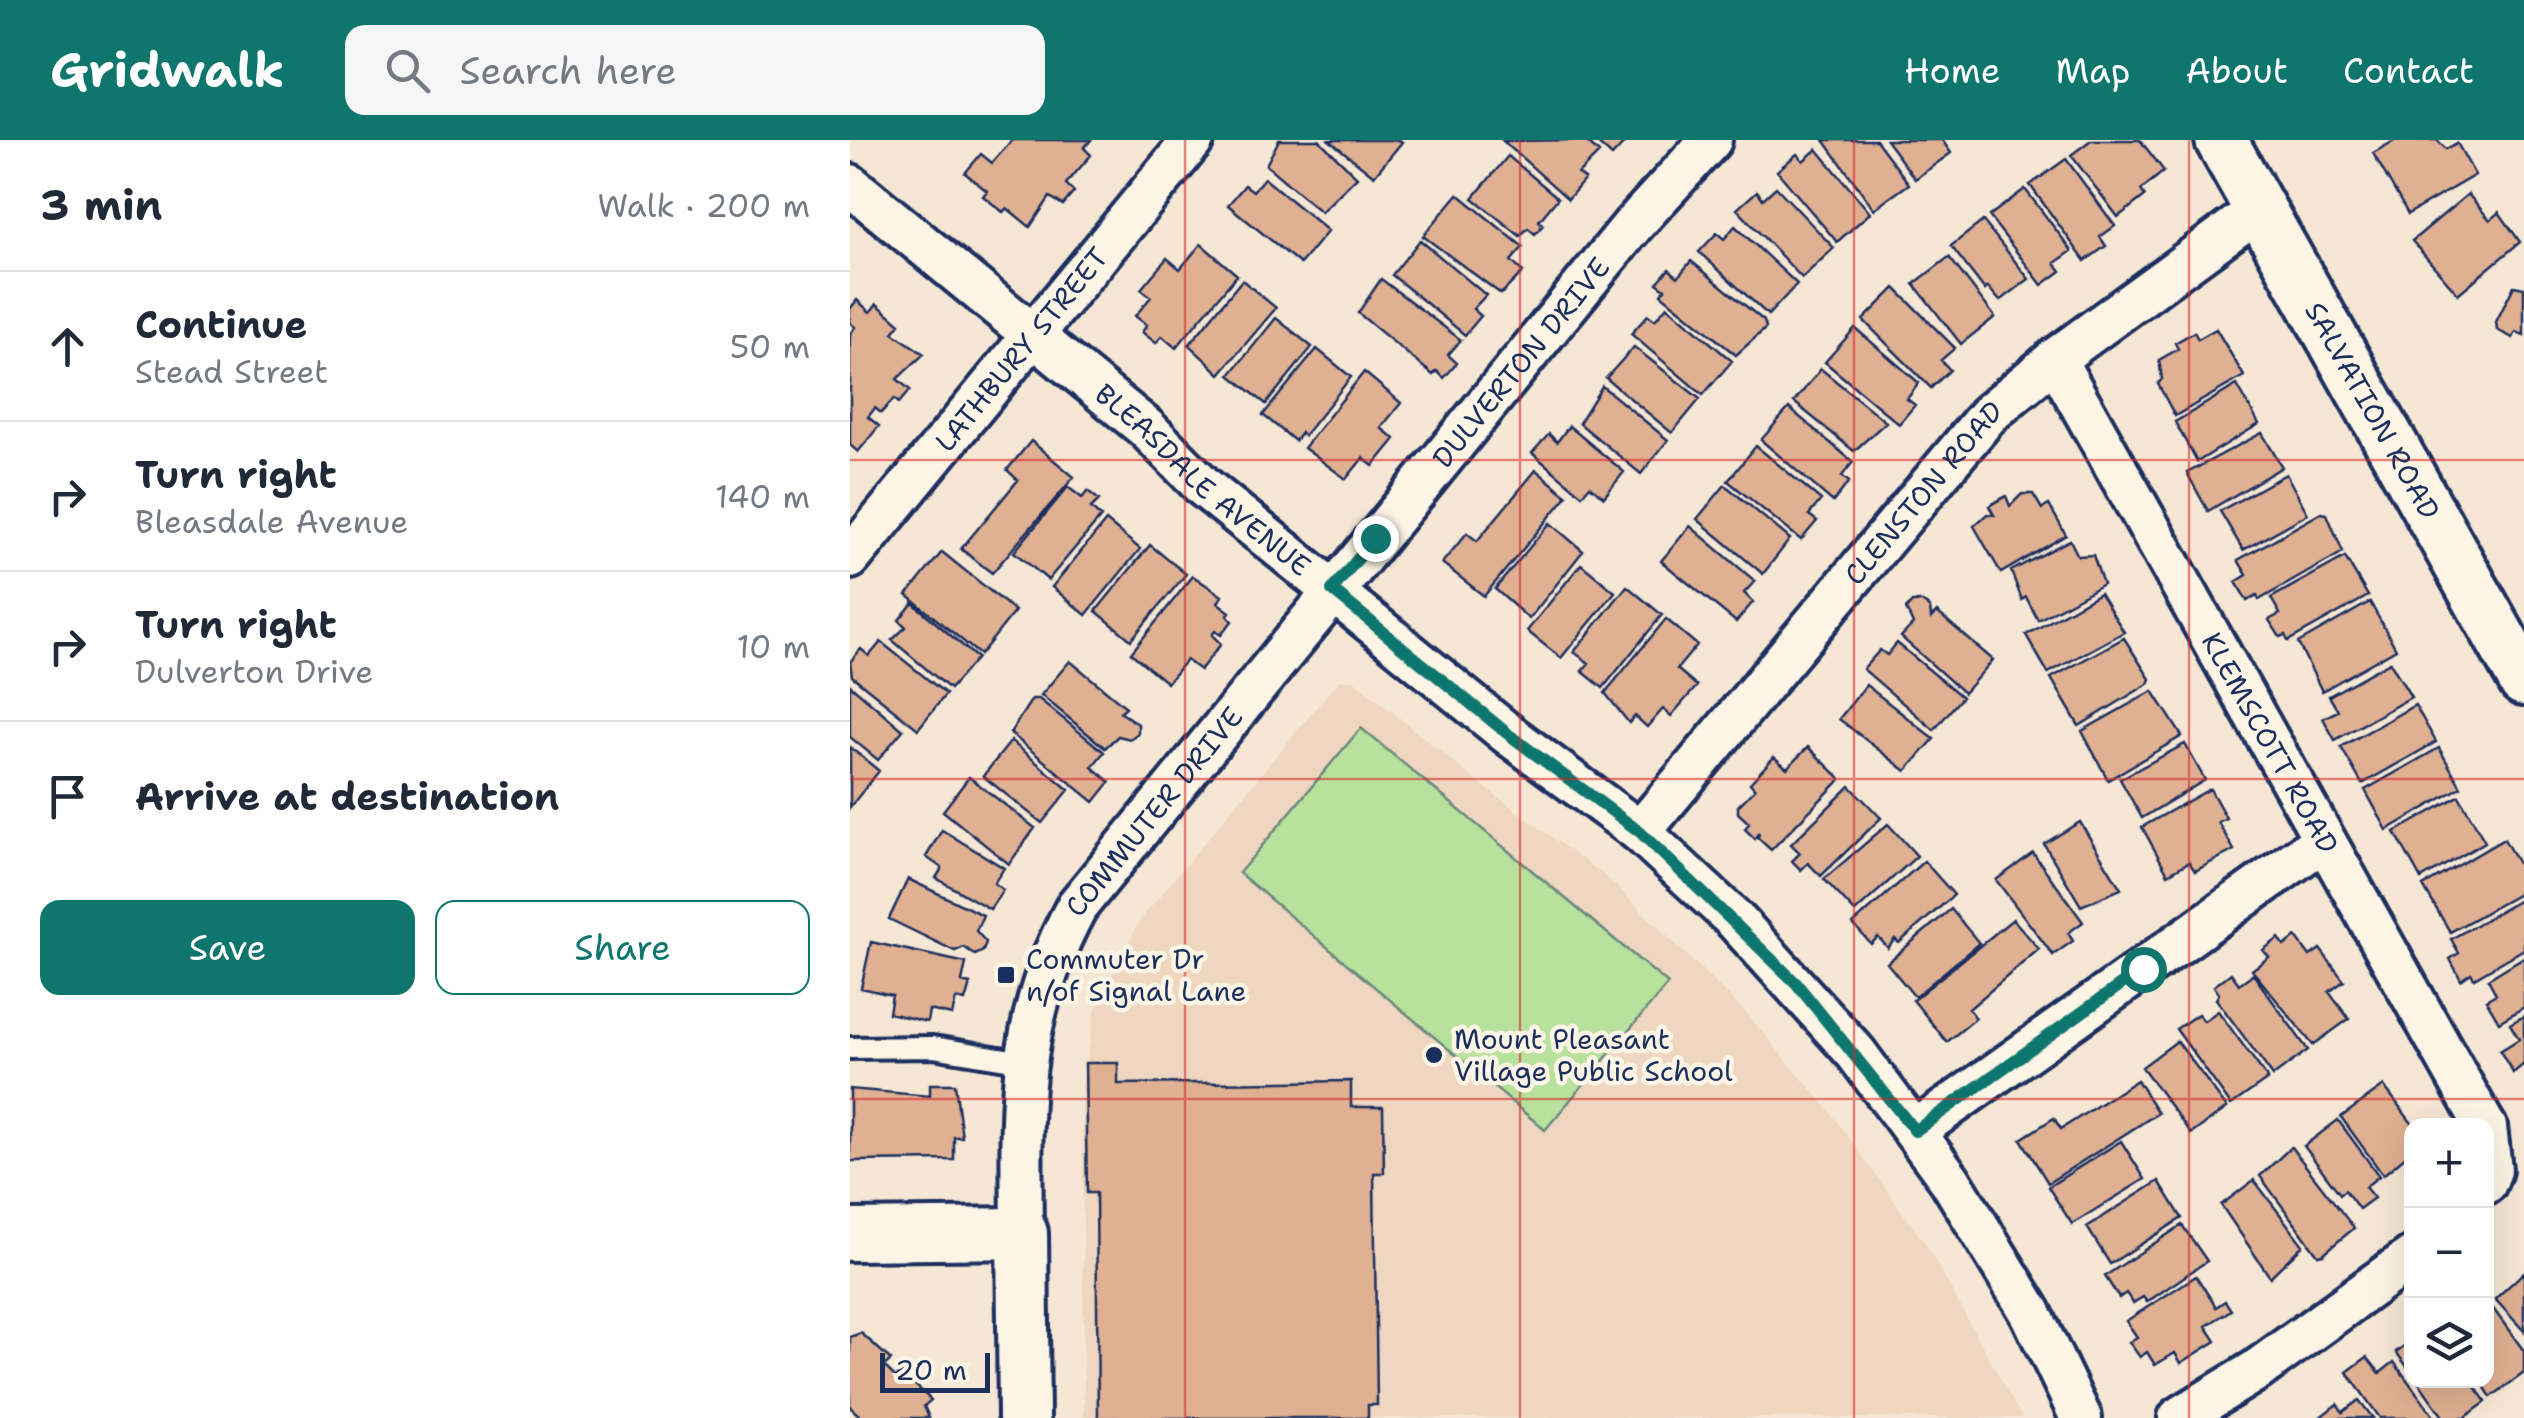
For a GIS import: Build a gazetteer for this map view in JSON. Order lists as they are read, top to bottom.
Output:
{
  "streets": {
    "street": [
      "LATHBURY STREET",
      "DULVERTON DRIVE",
      "SALVATION ROAD",
      "BLEASDALE AVENUE",
      "CLENSTON ROAD",
      "KLEMSCOTT ROAD",
      "COMMUTER DRIVE"
    ]
  },
  "crossings": [
    ["LATHBURY STREET", "BLEASDALE AVENUE"],
    ["DULVERTON DRIVE", "BLEASDALE AVENUE"],
    ["DULVERTON DRIVE", "COMMUTER DRIVE"],
    ["SALVATION ROAD", "CLENSTON ROAD"],
    ["BLEASDALE AVENUE", "CLENSTON ROAD"],
    ["BLEASDALE AVENUE", "COMMUTER DRIVE"],
    ["CLENSTON ROAD", "KLEMSCOTT ROAD"]
  ],
  "places": {
    "transit": ["Commuter Dr n/of Signal Lane"],
    "other": ["Mount Pleasant Village Public School"]
  },
  "scale_bar": "20 m",
  "page": {
    "header": "Gridwalk",
    "search": "Search here",
    "nav": [
      "Home",
      "Map",
      "About",
      "Contact"
    ],
    "heading": ["3 min", "Walk · 200 m"],
    "list": [
      ["Continue", "Stead Street", "50 m"],
      ["Turn right", "Bleasdale Avenue", "140 m"],
      ["Turn right", "Dulverton Drive", "10 m"],
      "Arrive at destination"
    ],
    "buttons": ["Save", "Share"],
    "map_buttons": ["+", "−"],
    "scale": "20 m"
  }
}
